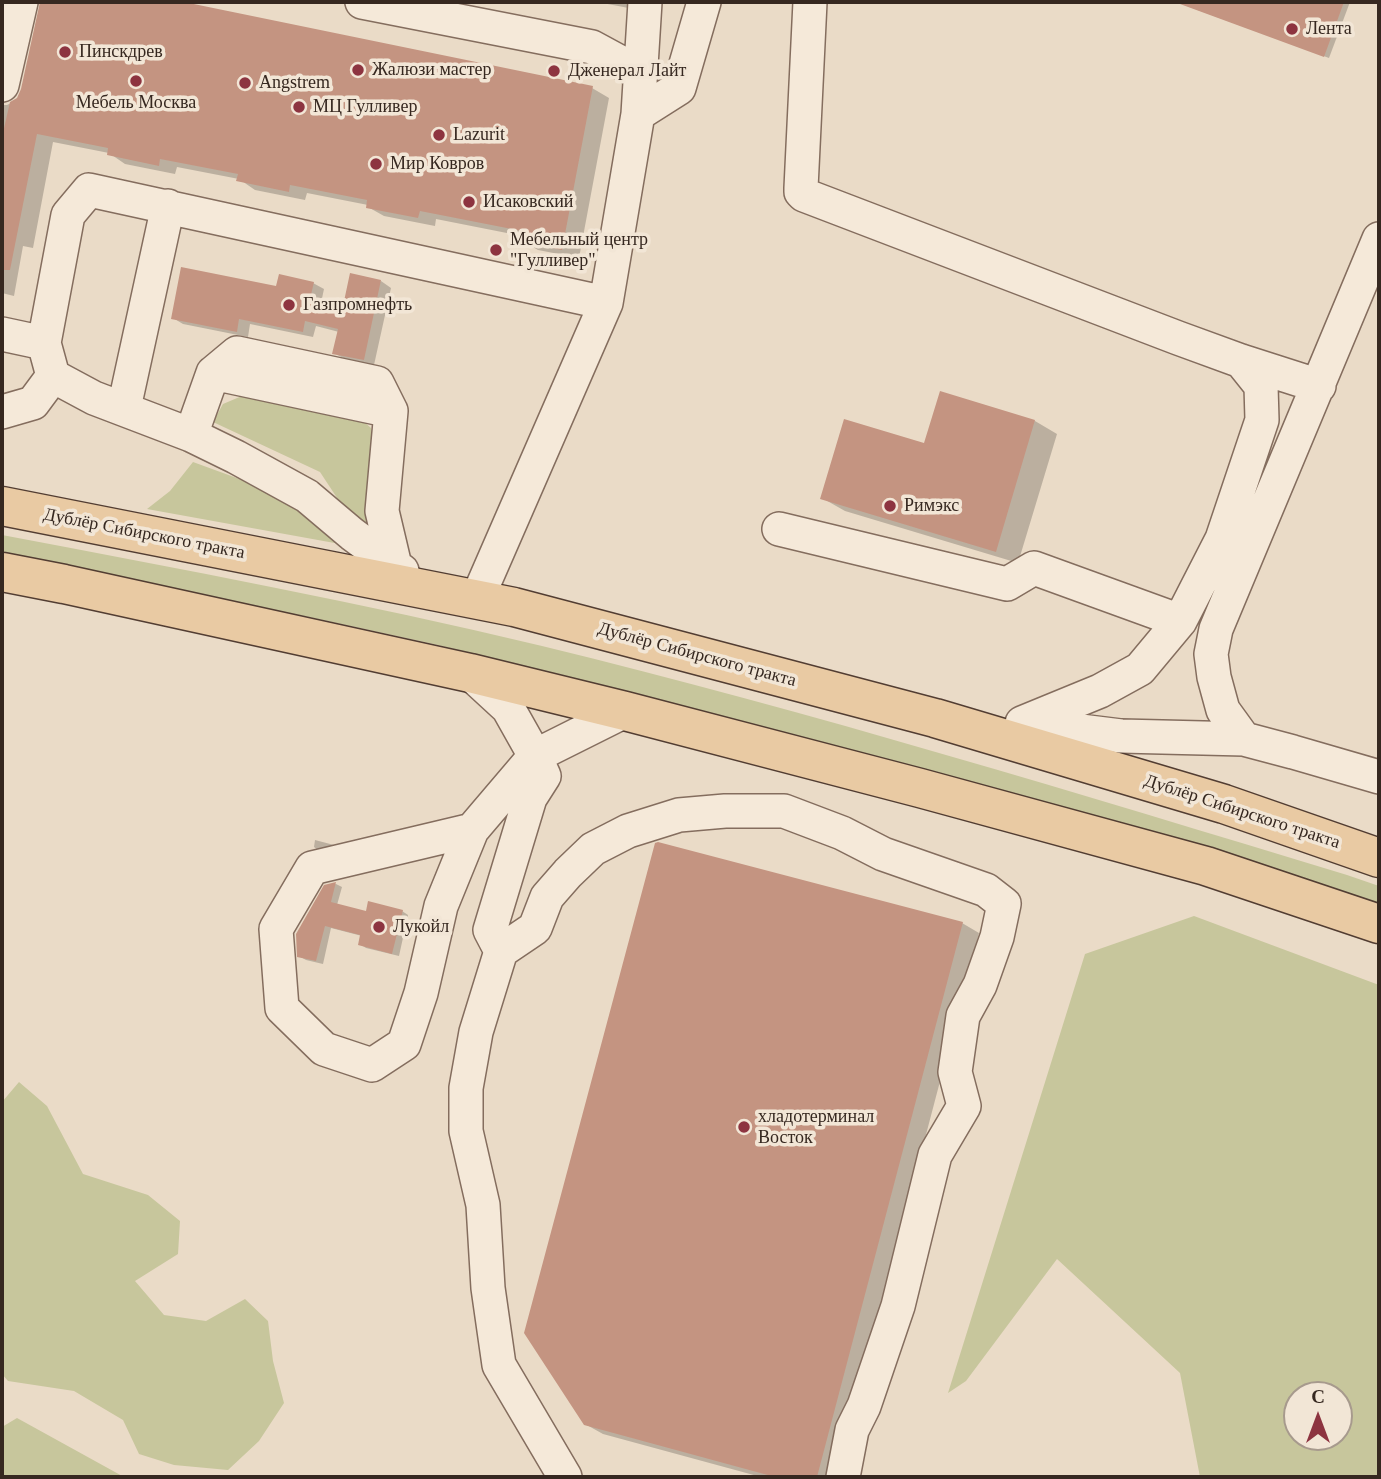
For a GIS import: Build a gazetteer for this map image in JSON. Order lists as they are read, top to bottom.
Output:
{
  "streets": {
    "main road": ["Дублёр Сибирского тракта"]
  },
  "places": [
    "Лента",
    "Пинскдрев",
    "Жалюзи мастер",
    "Дженерал Лайт",
    "Мебель Москва",
    "Angstrem",
    "МЦ Гулливер",
    "Lazurit",
    "Мир Ковров",
    "Исаковский",
    "Мебельный центр \"Гулливер\"",
    "Газпромнефть",
    "Римэкс",
    "Лукойл",
    "хладотерминал Восток"
  ],
  "north": "top"
}
